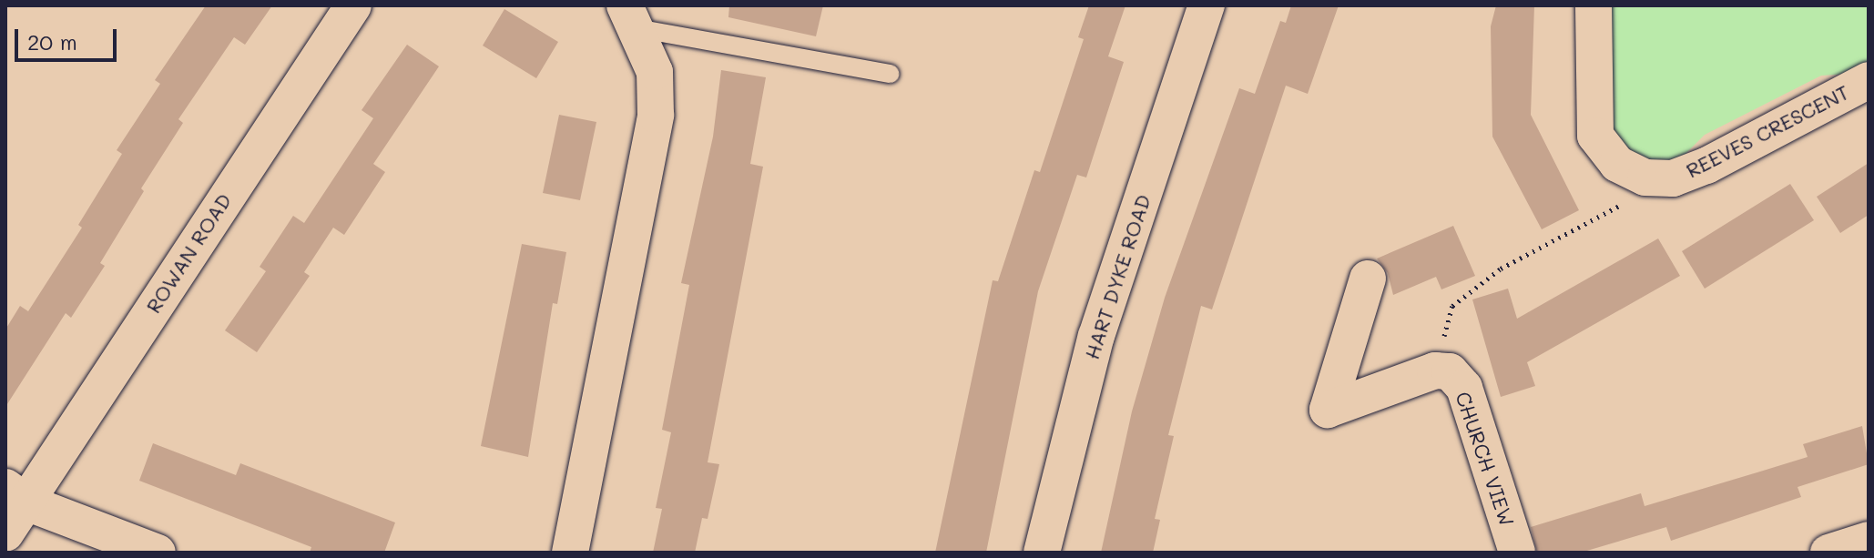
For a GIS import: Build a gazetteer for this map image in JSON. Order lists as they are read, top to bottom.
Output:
{
  "streets": {
    "street": [
      "REEVES CRESCENT",
      "ROWAN ROAD",
      "HART DYKE ROAD",
      "CHURCH VIEW"
    ]
  },
  "scale_bar": "20 m"
}
